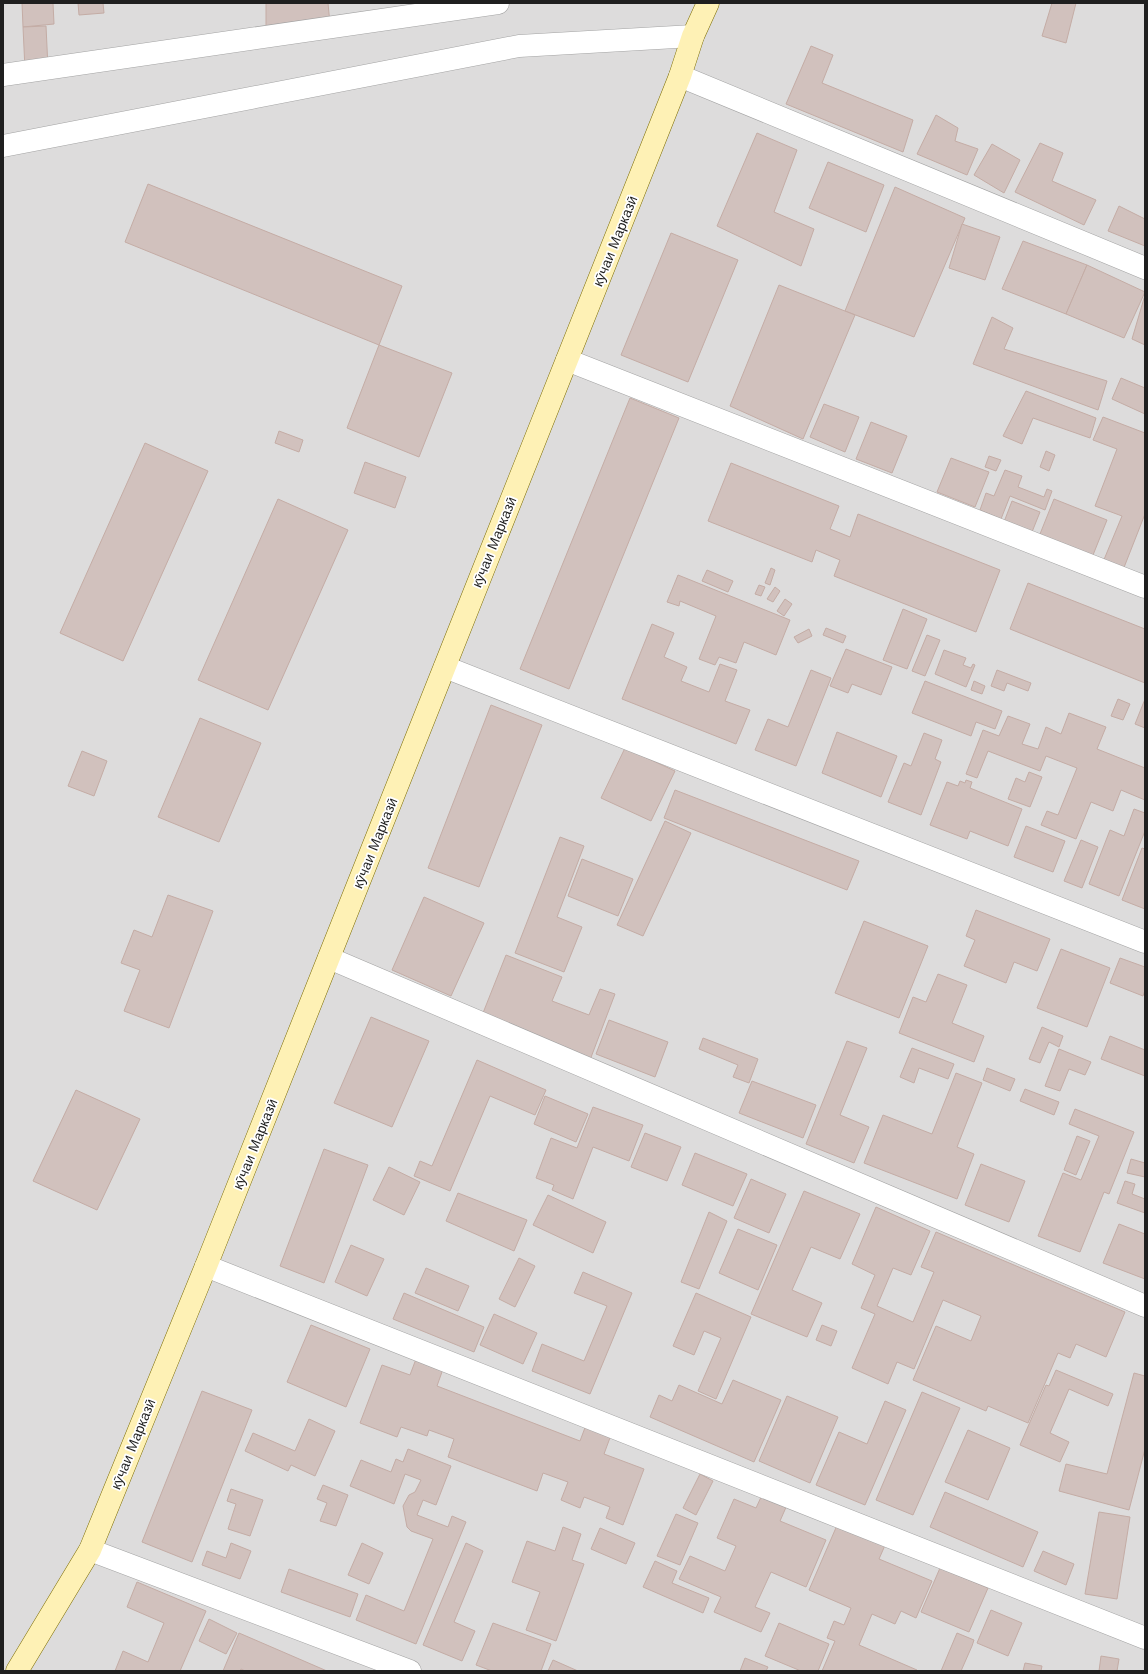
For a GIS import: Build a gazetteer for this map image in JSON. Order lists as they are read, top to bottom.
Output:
{
  "streets": {
    "main road": ["кӯчаи Марказӣ"]
  }
}
